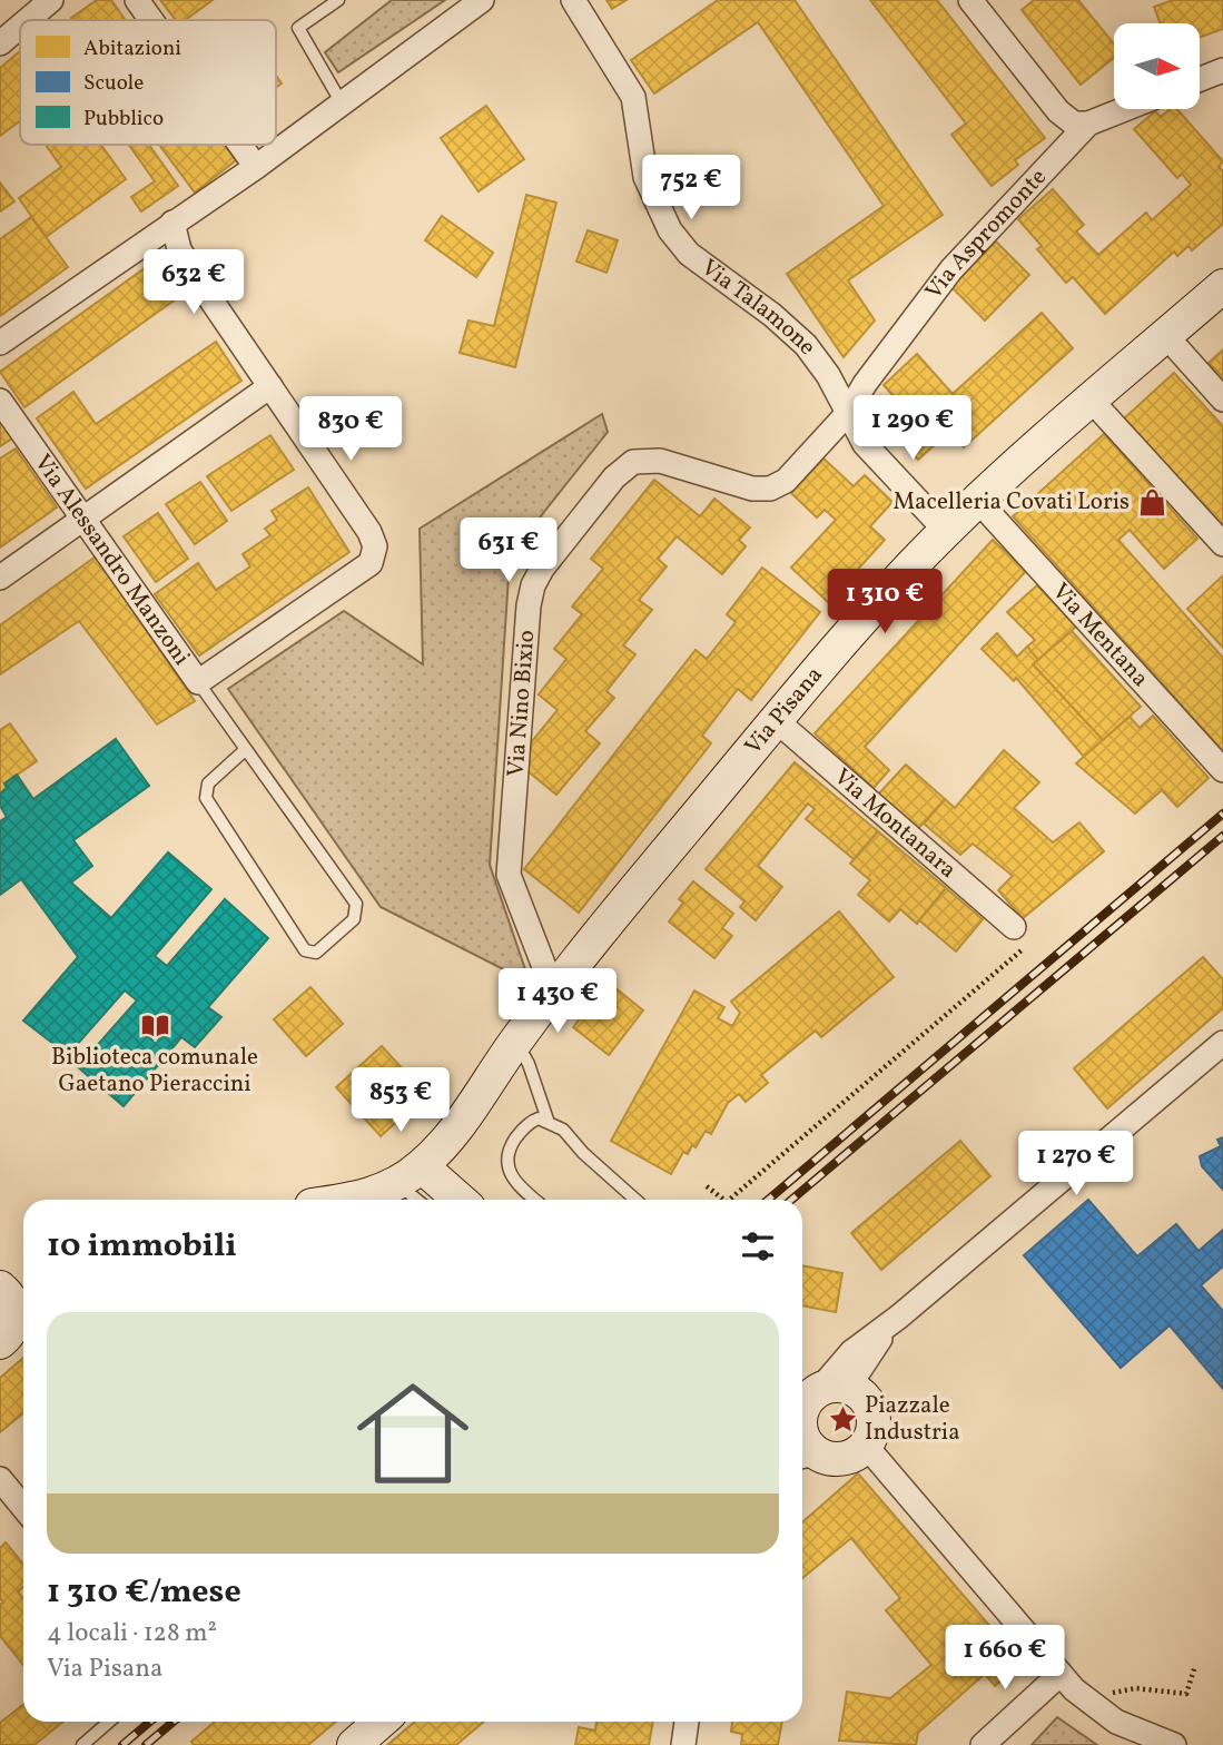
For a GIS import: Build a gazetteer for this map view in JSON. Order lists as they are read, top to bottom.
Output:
{
  "streets": {
    "main road": ["Via Pisana"],
    "street": [
      "Via Aspromonte",
      "Via Talamone",
      "Via Alessandro Manzoni",
      "Via Mentana",
      "Via Nino Bixio",
      "Via Montanara"
    ]
  },
  "crossings": [
    ["Via Aspromonte", "Via Talamone"],
    ["Via Aspromonte", "Via Nino Bixio"],
    ["Via Talamone", "Via Nino Bixio"],
    ["Via Talamone", "Via Pisana"],
    ["Via Mentana", "Via Pisana"],
    ["Via Nino Bixio", "Via Pisana"],
    ["Via Pisana", "Via Montanara"]
  ],
  "places": {
    "shop": ["Macelleria Covati Loris"],
    "library": ["Biblioteca comunale Gaetano Pieraccini"],
    "place": ["Piazzale Industria"]
  },
  "legend": ["Abitazioni", "Scuole", "Pubblico"],
  "north": "right",
  "page": {
    "price": [
      "752 €",
      "632 €",
      "1 290 €",
      "830 €",
      "631 €",
      "1 310 €",
      "1 430 €",
      "853 €",
      "1 270 €",
      "1 660 €"
    ],
    "heading": "10 immobili",
    "list": [
      {
        "name": "1 310 €/mese",
        "note": "4 locali · 128 m² · Via Pisana"
      }
    ]
  }
}
